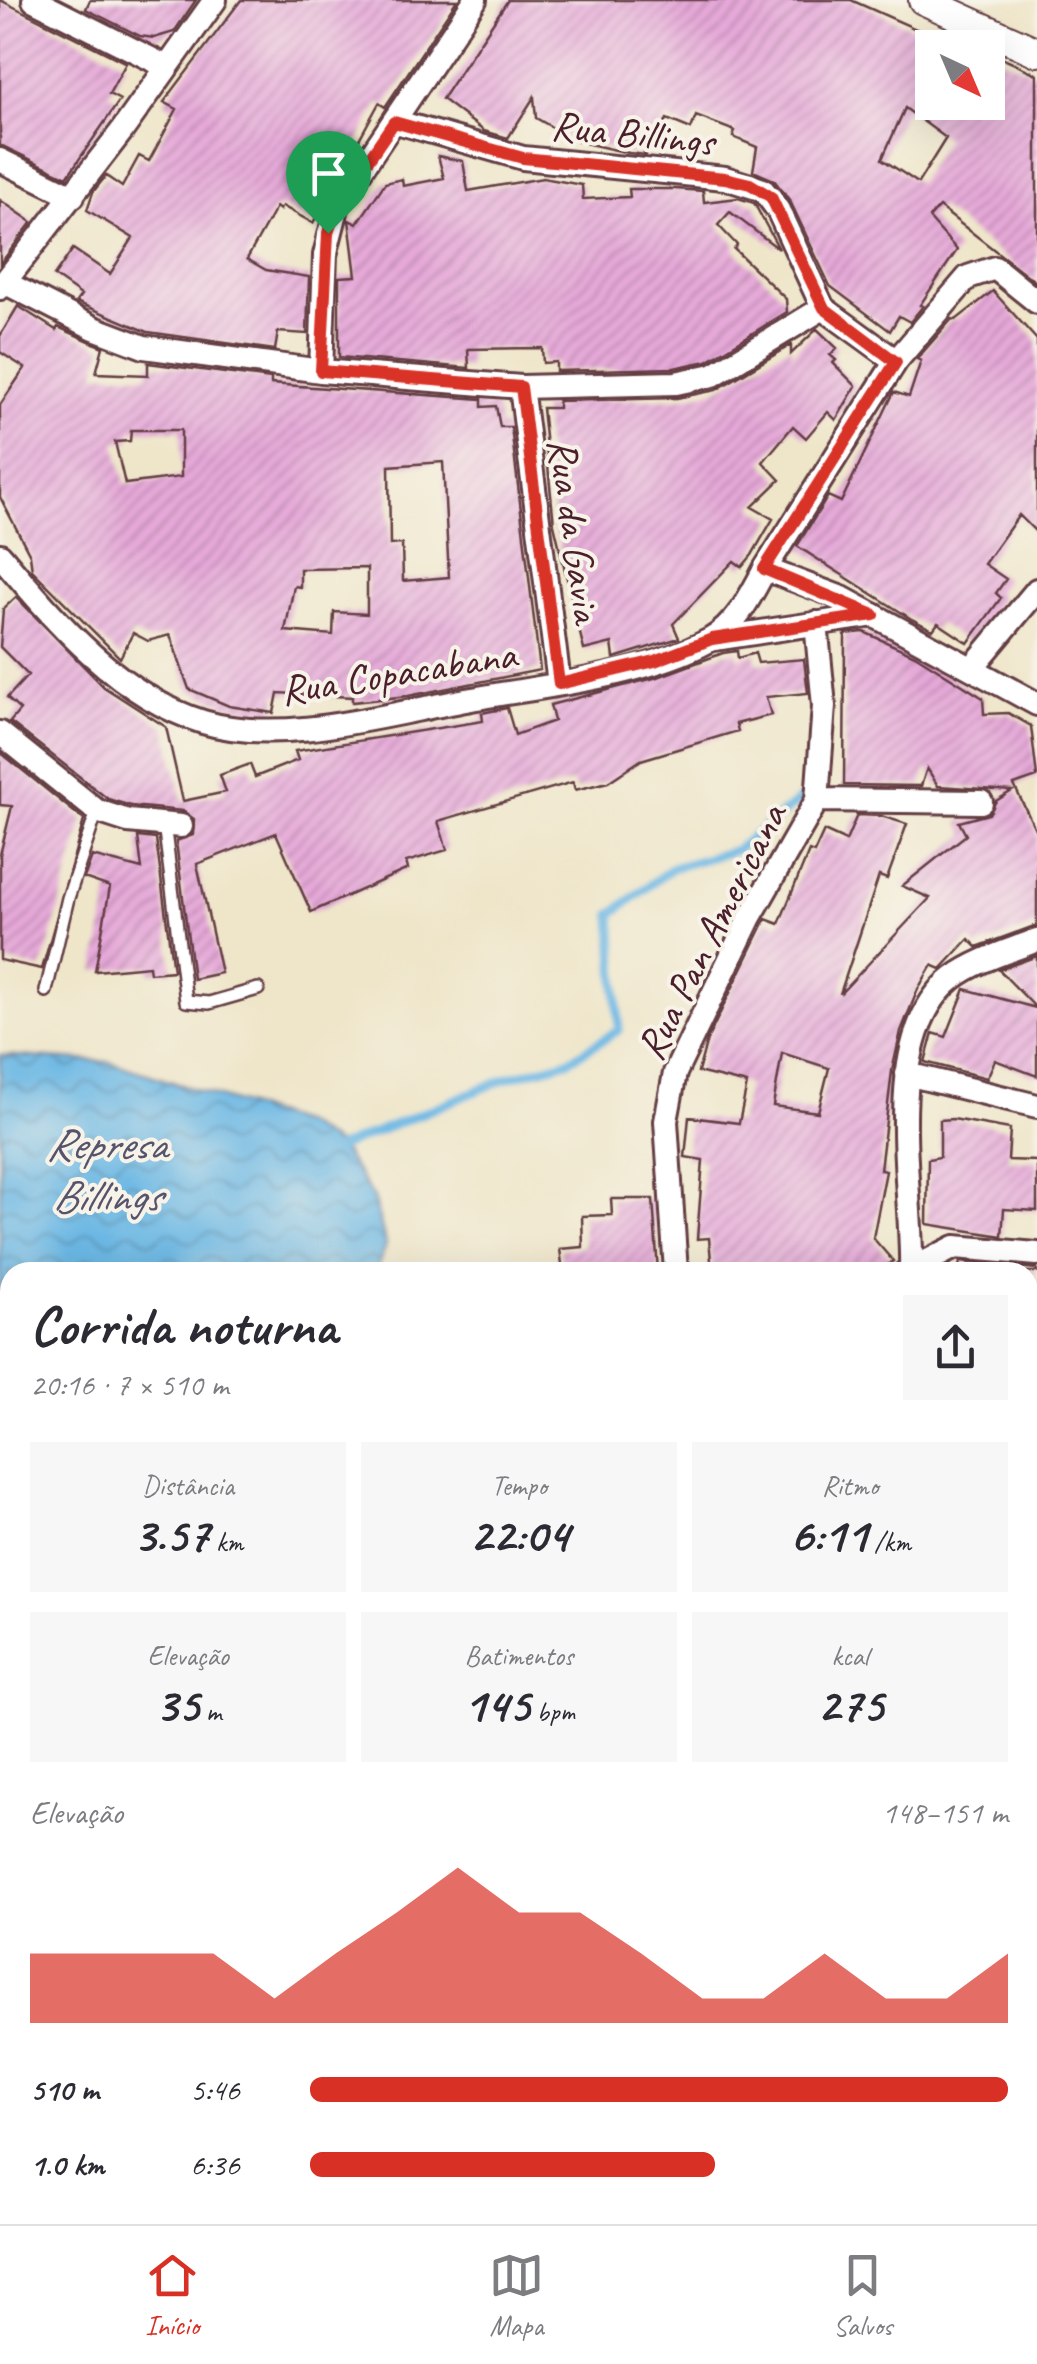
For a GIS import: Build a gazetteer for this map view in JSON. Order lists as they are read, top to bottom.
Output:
{
  "streets": {
    "street": [
      "Rua Billings",
      "Rua da Gavia",
      "Rua Copacabana",
      "Rua Pan Americana"
    ]
  },
  "crossings": [
    ["Rua Billings", "Rua Copacabana"],
    ["Rua da Gavia", "Rua Copacabana"]
  ],
  "water": ["Represa Billings"],
  "north": "bottom right",
  "page": {
    "heading": ["Corrida noturna", "20:16 · 7 × 510 m"],
    "stats": [
      ["Distância", "3.57 km"],
      ["Tempo", "22:04"],
      ["Ritmo", "6:11 /km"],
      ["Elevação", "35 m"],
      ["Batimentos", "145 bpm"],
      ["kcal", "275"]
    ],
    "chart": ["Elevação", "148–151 m"],
    "list": [
      {
        "name": "510 m",
        "note": "5:46"
      },
      {
        "name": "1.0 km",
        "note": "6:36"
      }
    ],
    "tabs": ["Início", "Mapa", "Salvos"]
  }
}
